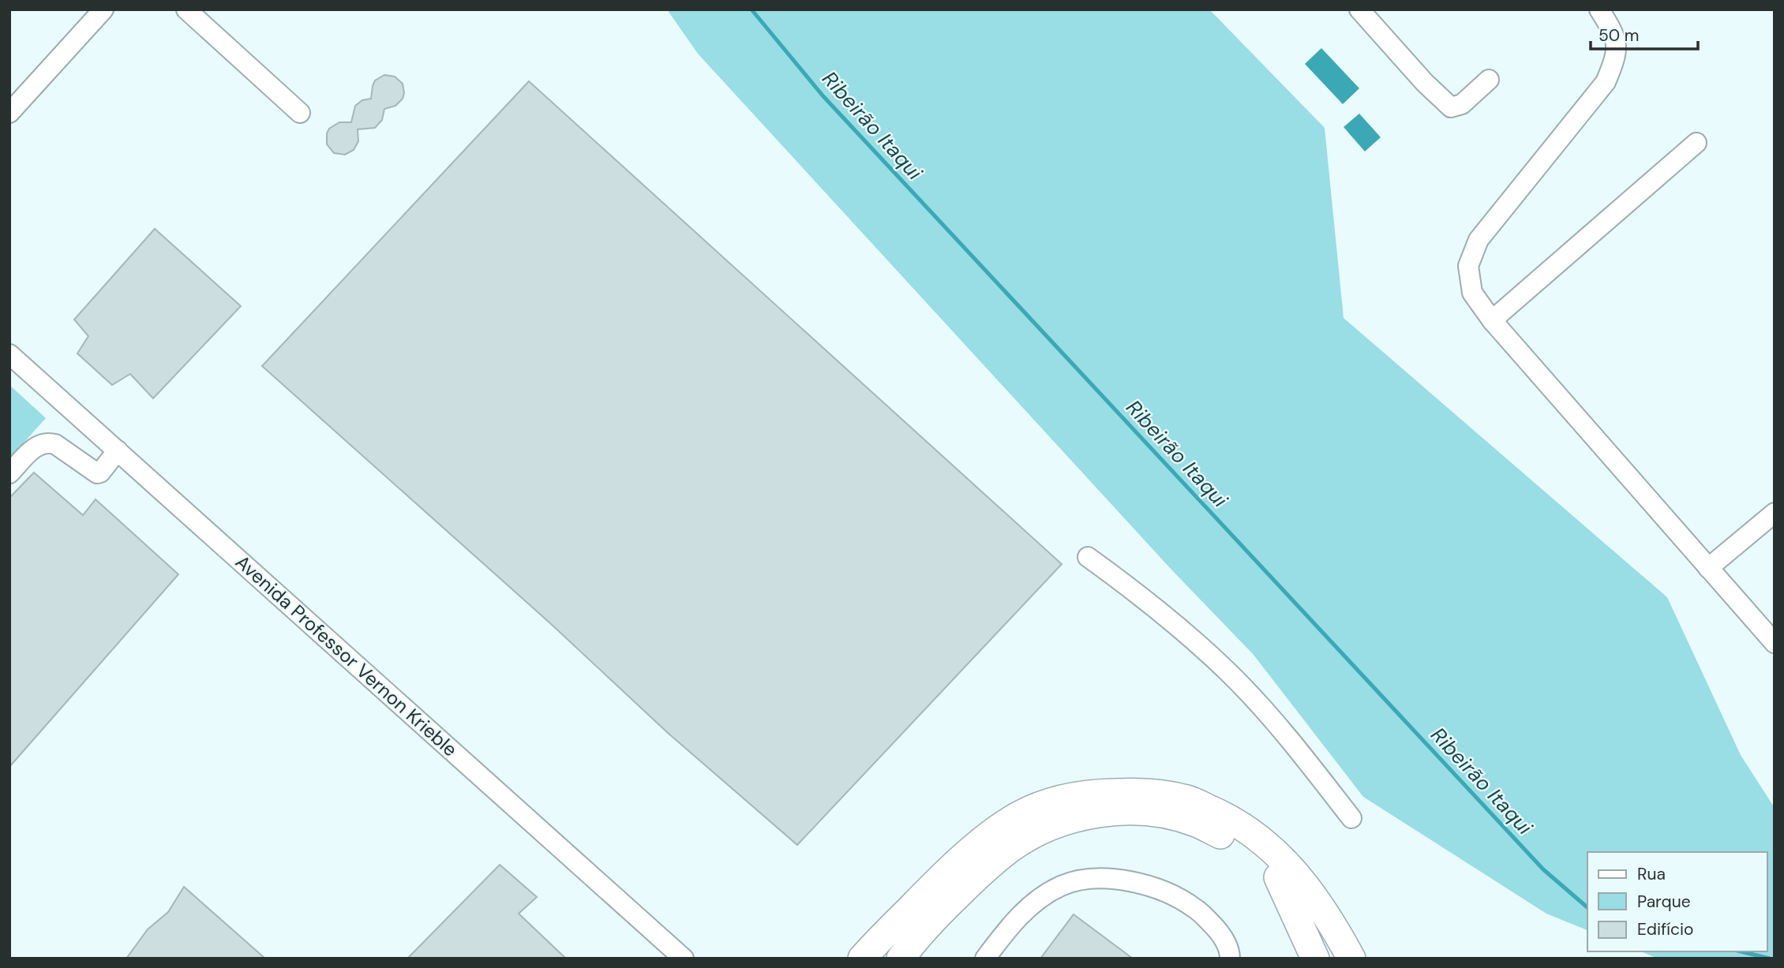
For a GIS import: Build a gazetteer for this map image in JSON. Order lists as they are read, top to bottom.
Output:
{
  "streets": {
    "street": ["Avenida Professor Vernon Krieble"]
  },
  "water": ["Ribeirão Itaqui"],
  "legend": ["Rua", "Parque", "Edifício"],
  "scale_bar": "50 m"
}
